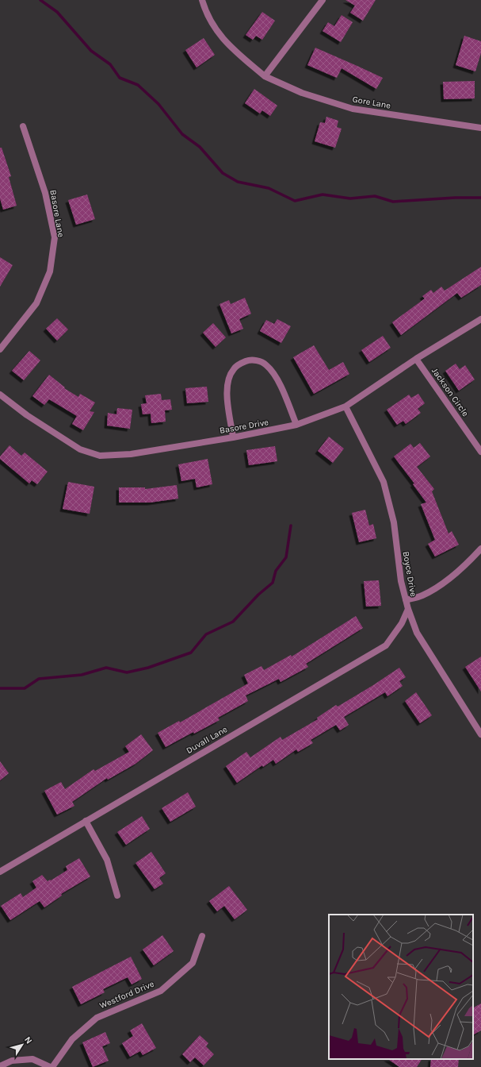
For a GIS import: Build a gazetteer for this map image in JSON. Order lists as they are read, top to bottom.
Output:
{
  "streets": {
    "street": [
      "Gore Lane",
      "Basore Lane",
      "Jackson Circle",
      "Basore Drive",
      "Boyce Drive",
      "Duvall Lane",
      "Westford Drive"
    ]
  },
  "crossings": [
    ["Jackson Circle", "Basore Drive"],
    ["Basore Drive", "Boyce Drive"],
    ["Boyce Drive", "Duvall Lane"]
  ],
  "north": "top right"
}
